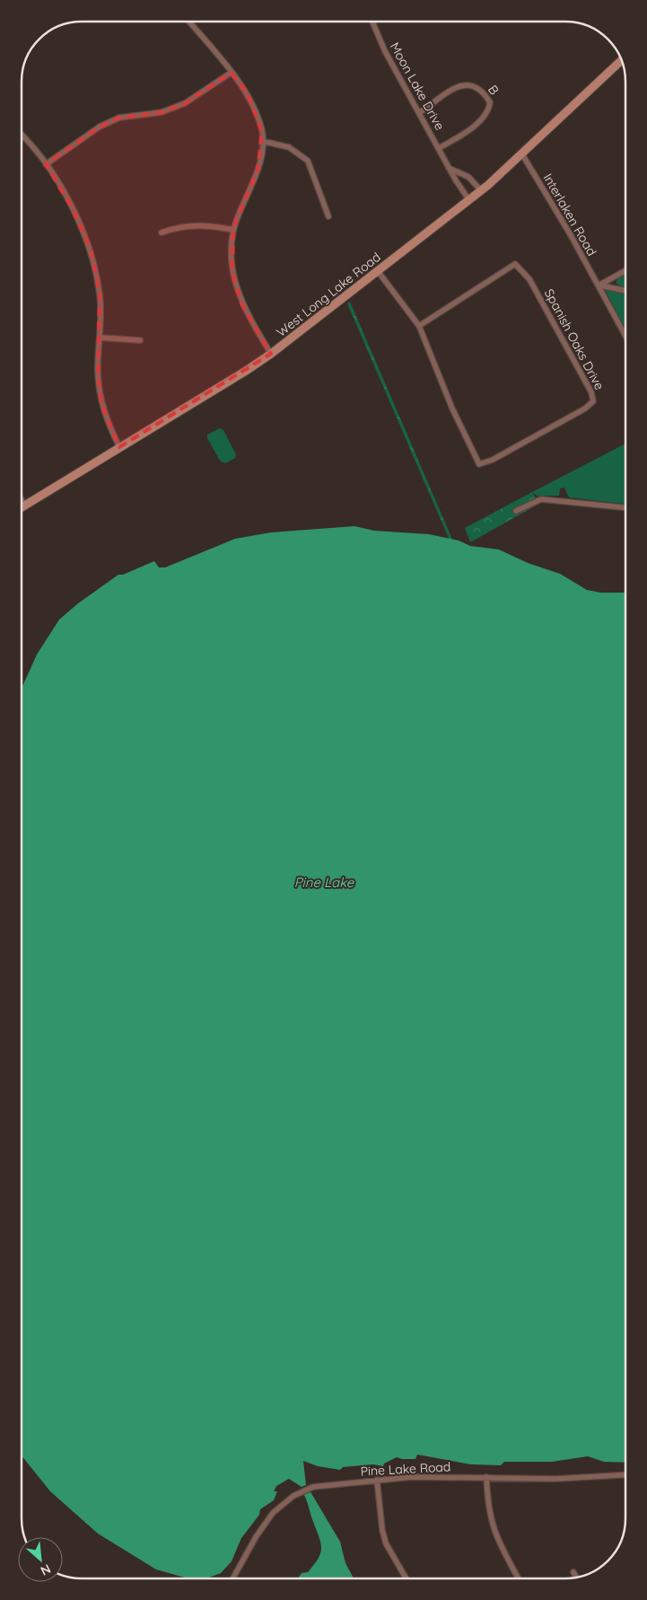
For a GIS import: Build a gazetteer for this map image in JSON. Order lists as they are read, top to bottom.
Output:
{
  "streets": {
    "main road": ["West Long Lake Road"],
    "street": [
      "Moon Lake Drive",
      "B",
      "Interlaken Road",
      "Spanish Oaks Drive",
      "Pine Lake Road"
    ]
  },
  "crossings": [
    ["Moon Lake Drive", "B"],
    ["Moon Lake Drive", "West Long Lake Road"],
    ["Interlaken Road", "West Long Lake Road"],
    ["West Long Lake Road", "Spanish Oaks Drive"]
  ],
  "water": ["Pine Lake"],
  "north": "bottom right"
}
